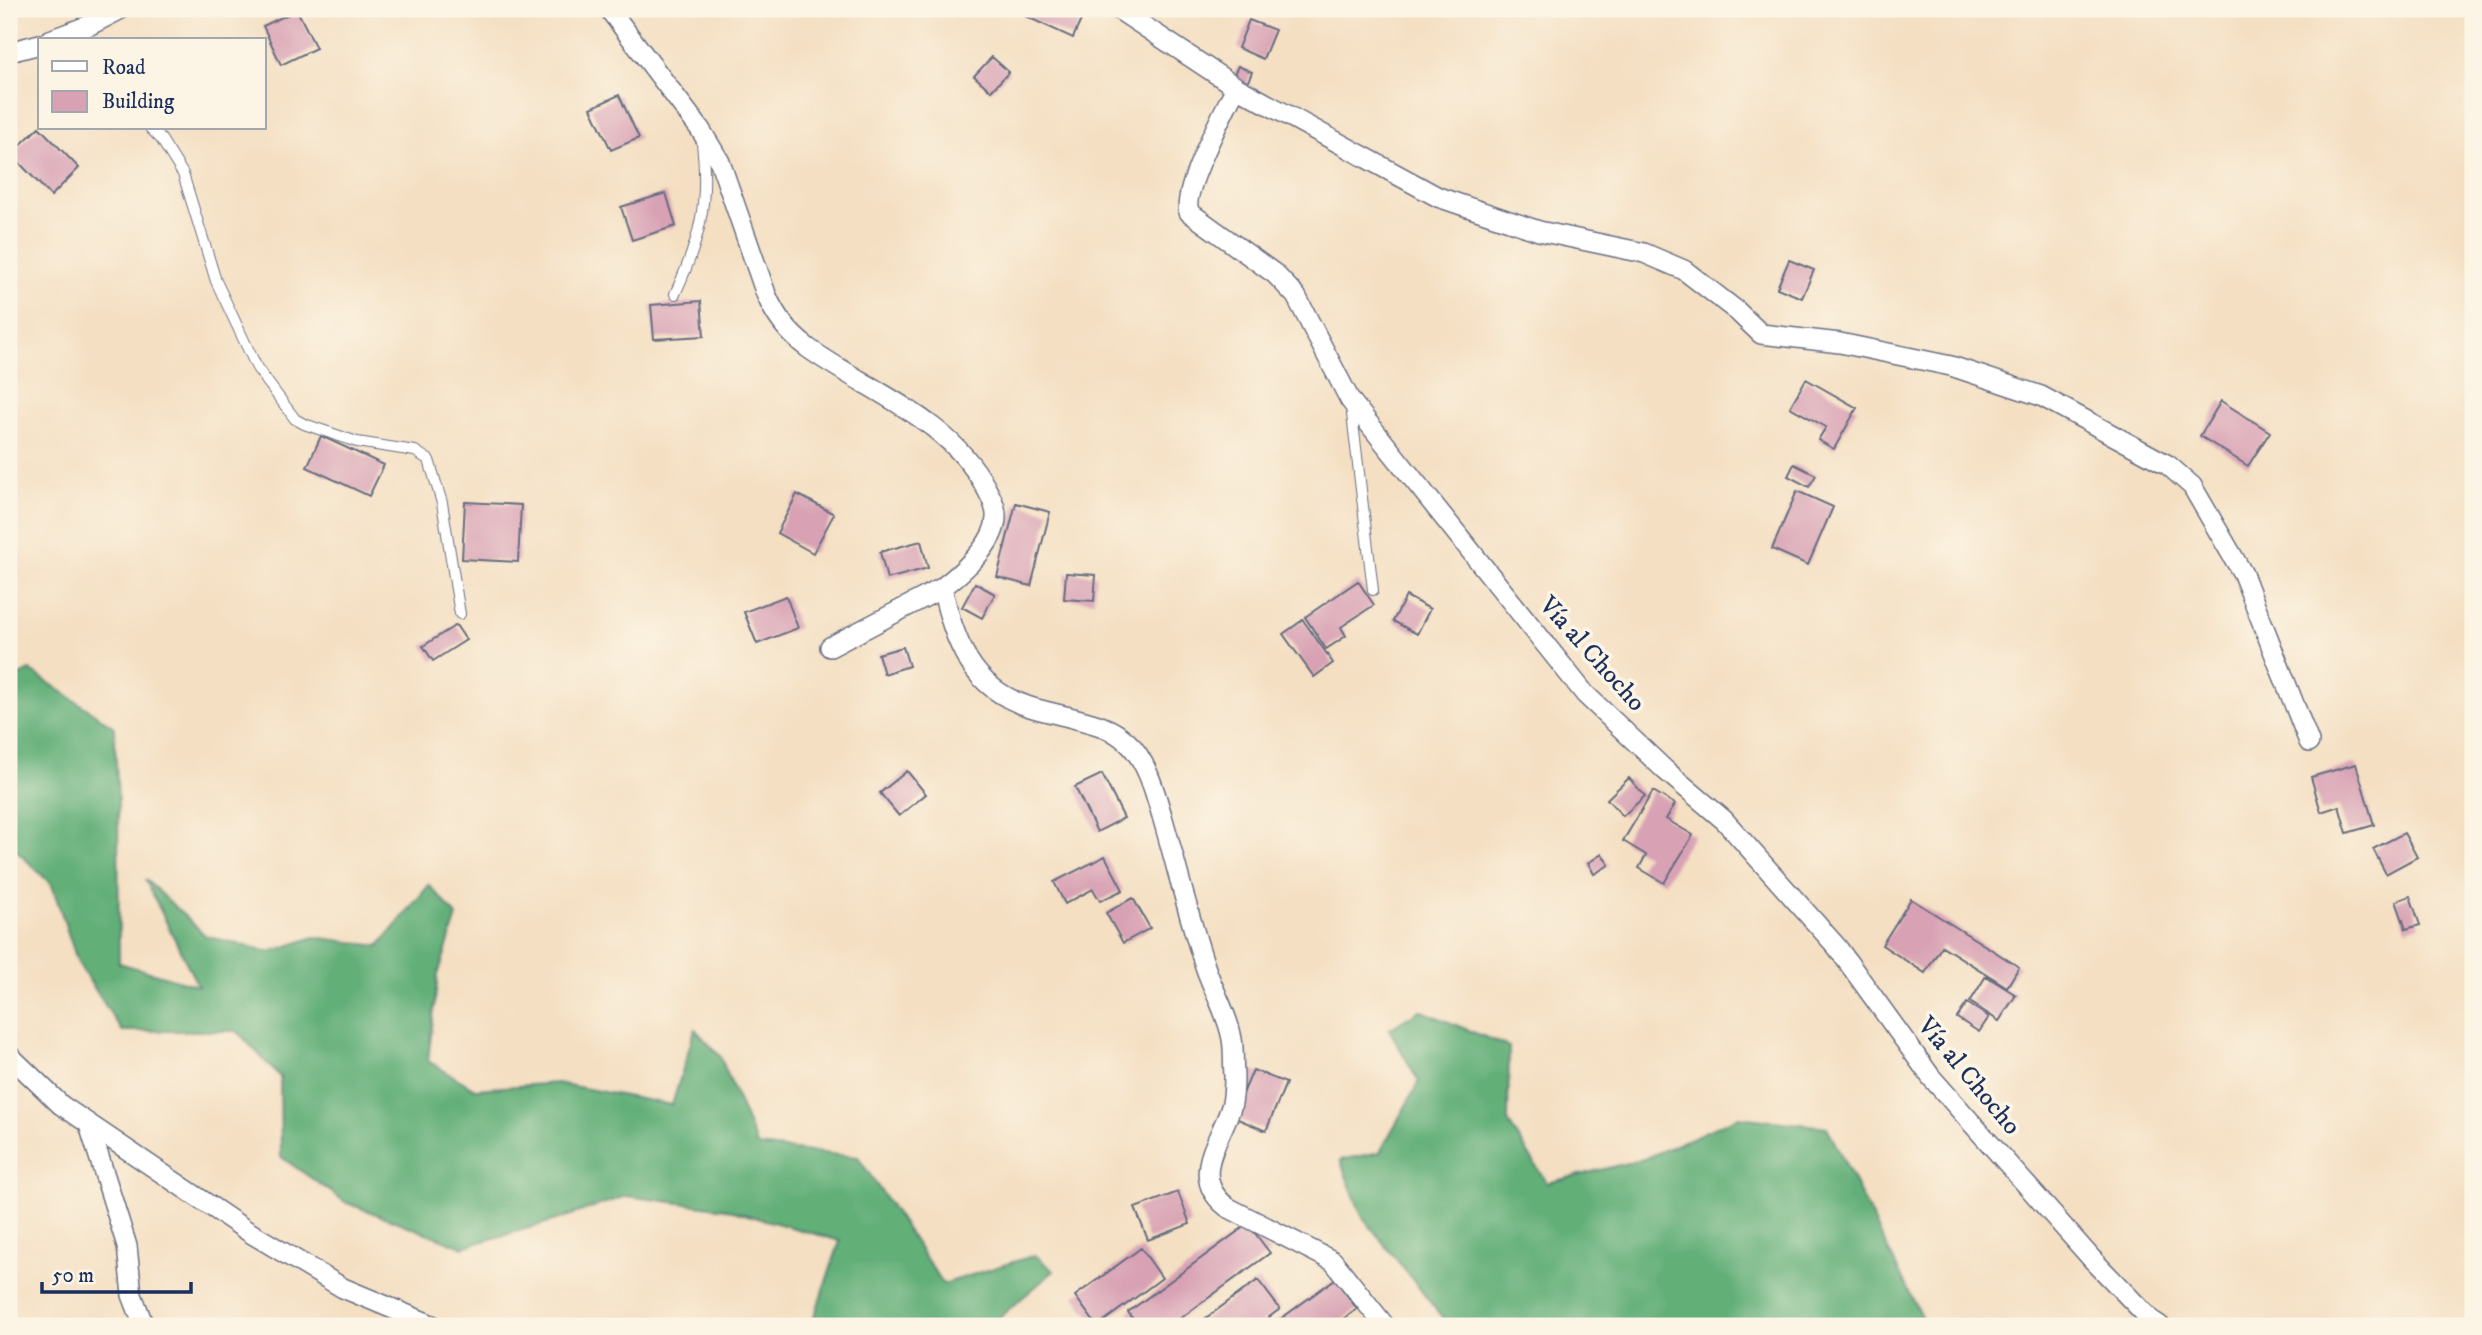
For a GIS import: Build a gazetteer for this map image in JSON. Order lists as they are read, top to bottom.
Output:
{
  "streets": {
    "street": ["Vía al Chocho"]
  },
  "legend": ["Road", "Building"],
  "scale_bar": "50 m"
}
